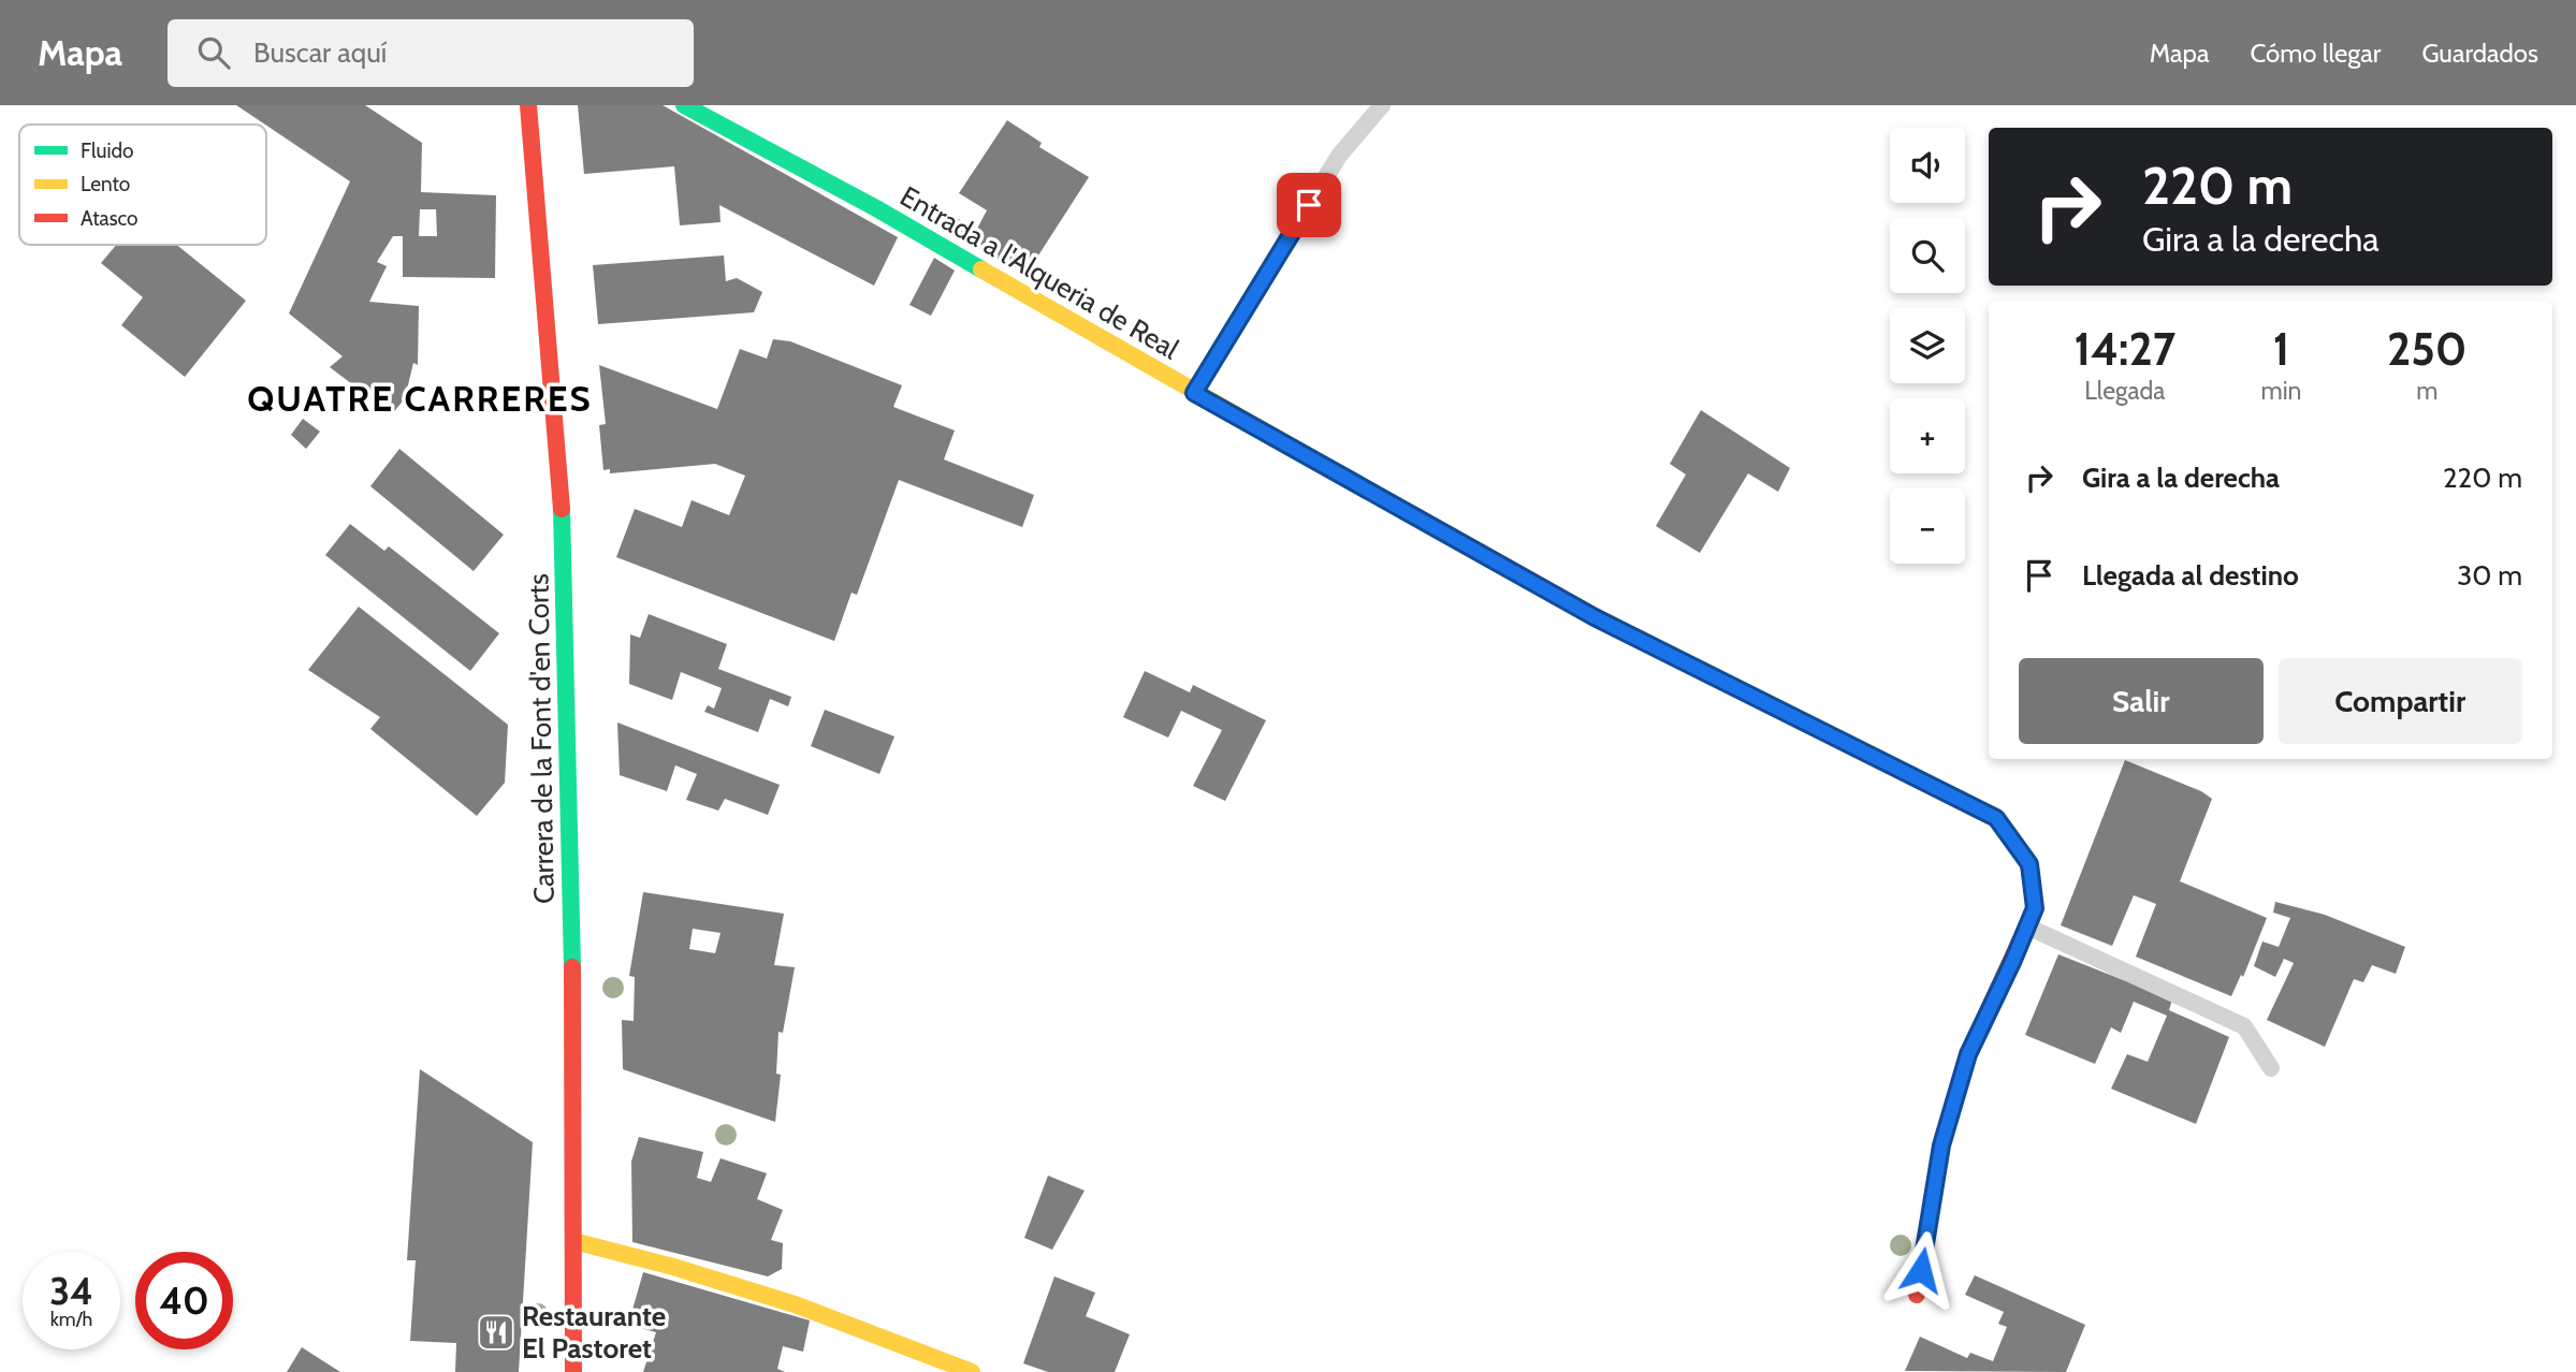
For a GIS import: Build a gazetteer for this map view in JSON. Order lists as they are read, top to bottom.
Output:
{
  "streets": {
    "street": ["Entrada a l'Alqueria de Real", "Carrera de la Font d'en Corts"]
  },
  "districts": ["QUATRE CARRERES"],
  "places": {
    "restaurant": ["Restaurante El Pastoret"]
  },
  "legend": ["Fluido", "Lento", "Atasco"],
  "page": {
    "header": "Mapa",
    "search": "Buscar aquí",
    "nav": ["Mapa", "Cómo llegar", "Guardados"],
    "map_buttons": ["+", "−"],
    "turn": ["220 m", "Gira a la derecha"],
    "eta": [
      "14:27",
      "Llegada",
      "1",
      "min",
      "250",
      "m"
    ],
    "list": [
      {
        "name": "Gira a la derecha",
        "value": "220 m"
      },
      {
        "name": "Llegada al destino",
        "value": "30 m"
      }
    ],
    "buttons": ["Salir", "Compartir"],
    "speed": "34 km/h",
    "limit": "40"
  }
}
